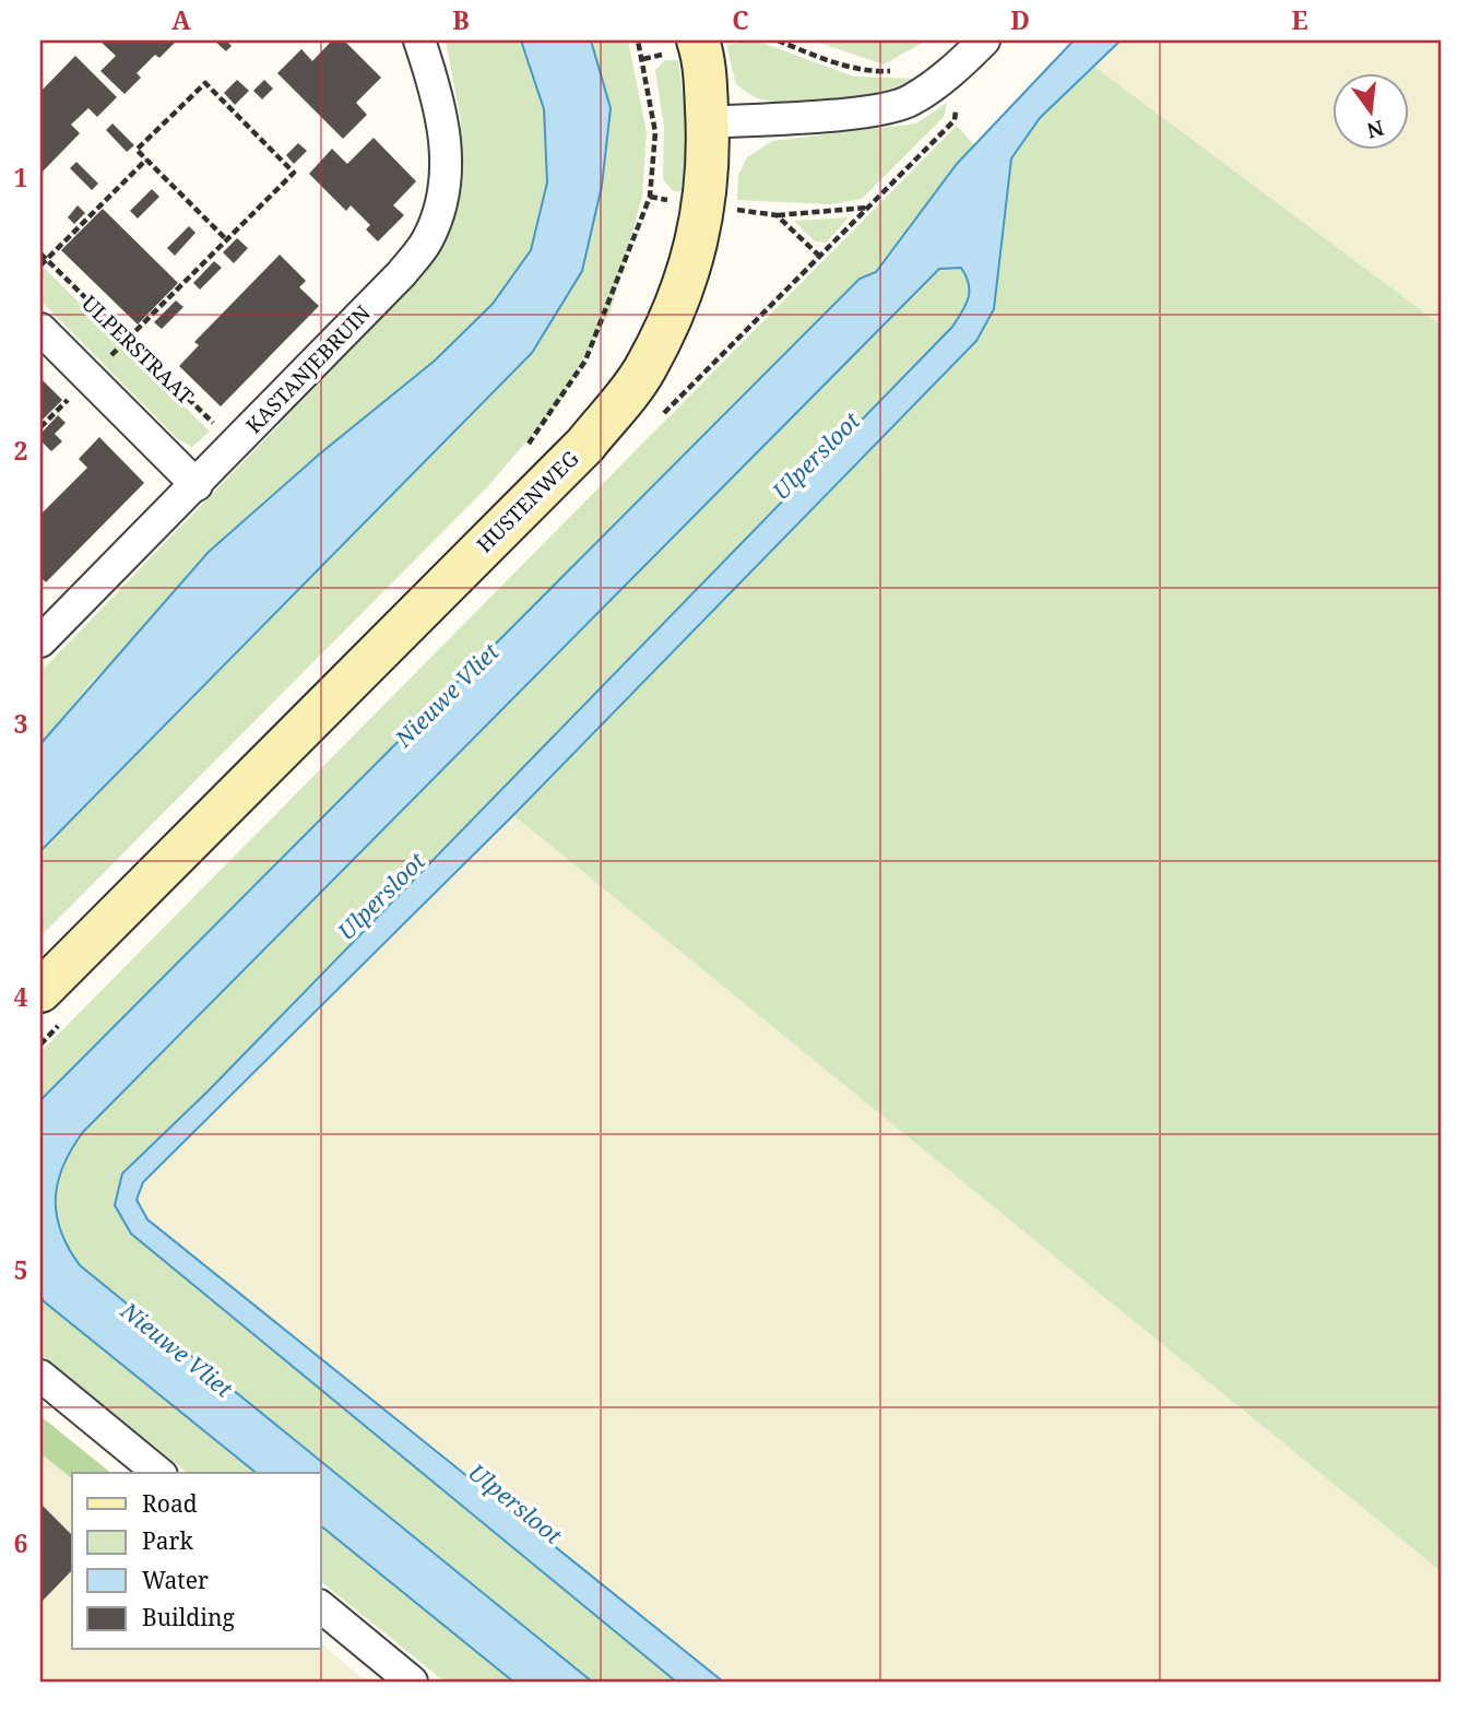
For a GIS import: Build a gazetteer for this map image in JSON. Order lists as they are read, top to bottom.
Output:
{
  "streets": {
    "main road": ["HUSTENWEG"],
    "street": ["KASTANJEBRUIN"],
    "path": ["ULPERSTRAAT"]
  },
  "crossings": [
    ["ULPERSTRAAT", "KASTANJEBRUIN"]
  ],
  "water": ["Ulpersloot", "Nieuwe Vliet"],
  "legend": [
    "Road",
    "Park",
    "Water",
    "Building"
  ],
  "north": "bottom",
  "grid": {
    "columns": [
      "A",
      "B",
      "C",
      "D",
      "E"
    ],
    "rows": [
      "1",
      "2",
      "3",
      "4",
      "5",
      "6"
    ]
  }
}
